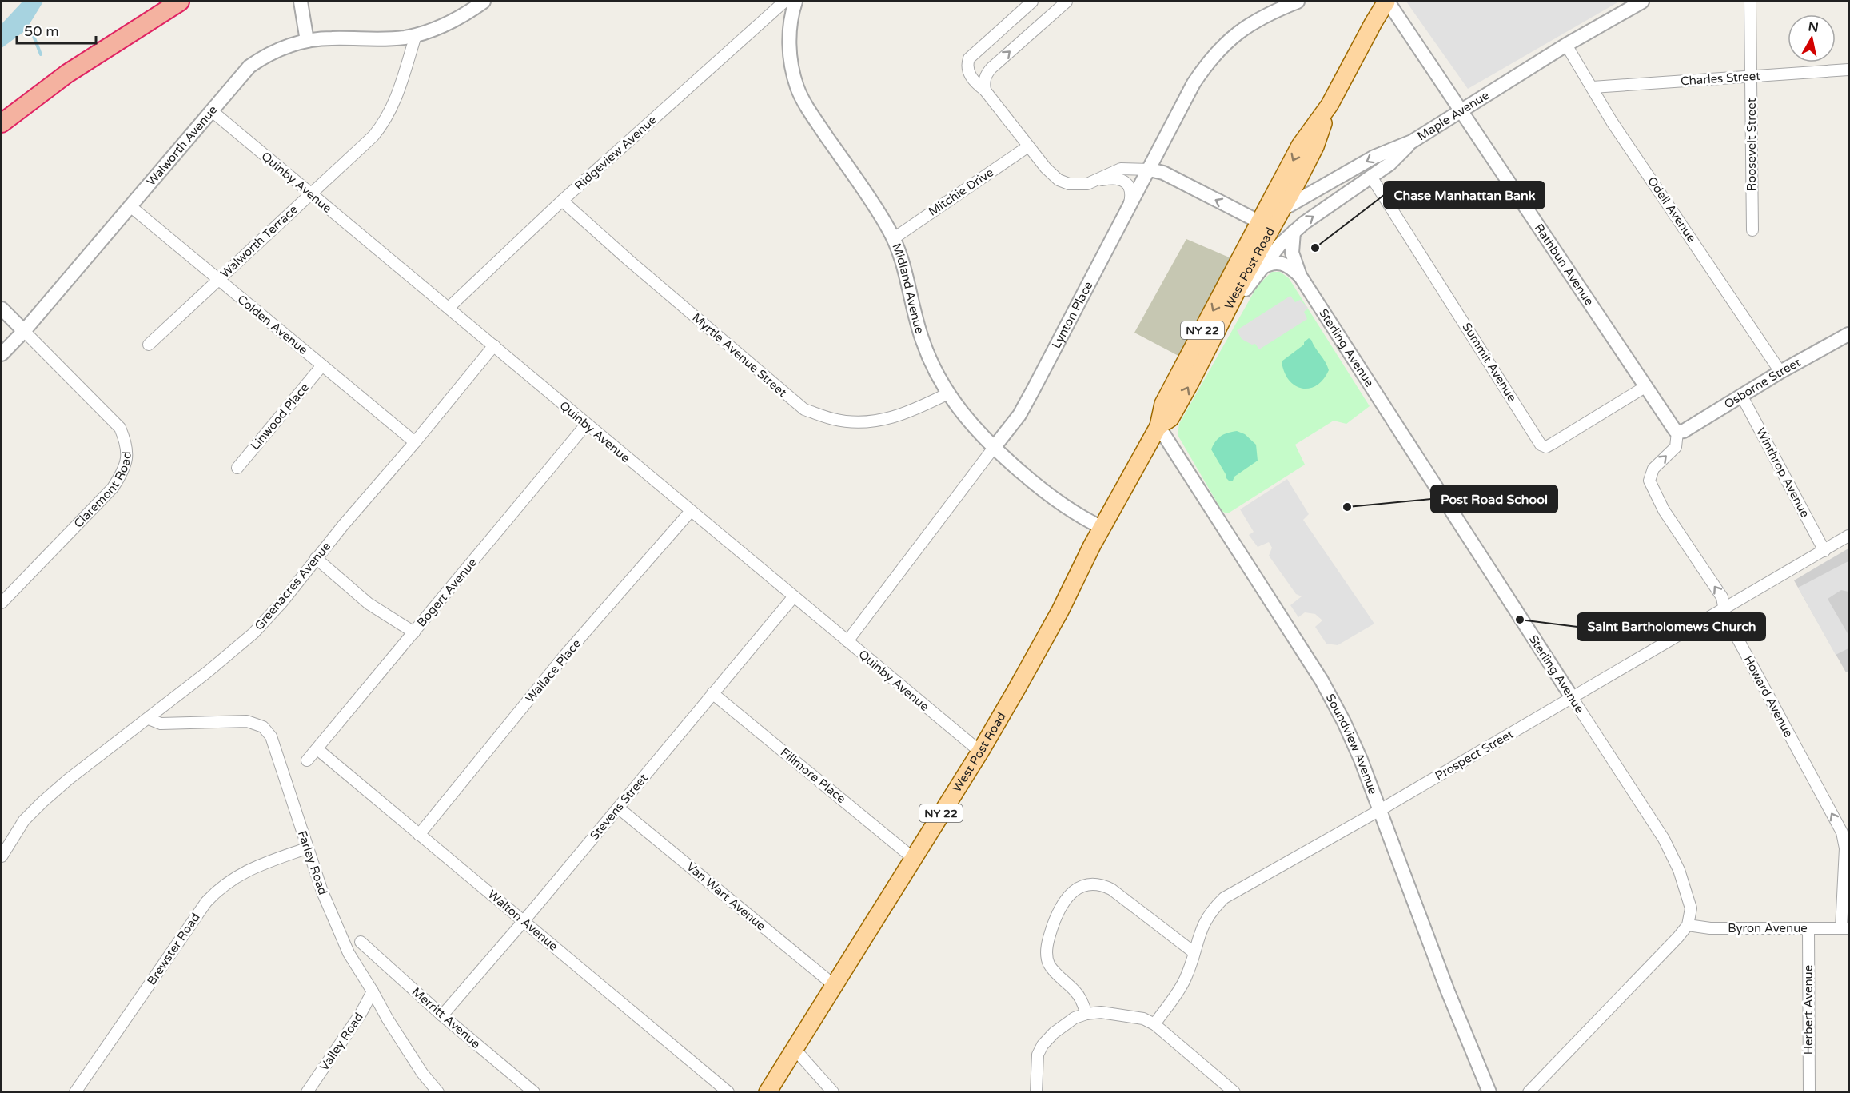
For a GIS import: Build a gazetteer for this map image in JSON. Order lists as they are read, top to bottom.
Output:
{
  "streets": {
    "main road": ["West Post Road", "NY 22"],
    "street": [
      "Charles Street",
      "Maple Avenue",
      "Roosevelt Street",
      "Walworth Avenue",
      "Ridgeview Avenue",
      "Quinby Avenue",
      "Mitchie Drive",
      "Odell Avenue",
      "Walworth Terrace",
      "Rathbun Avenue",
      "Midland Avenue",
      "Lynton Place",
      "Colden Avenue",
      "Sterling Avenue",
      "Myrtle Avenue Street",
      "Summit Avenue",
      "Osborne Street",
      "Linwood Place",
      "Winthrop Avenue",
      "Claremont Road",
      "Greenacres Avenue",
      "Bogert Avenue",
      "Wallace Place",
      "Howard Avenue",
      "Soundview Avenue",
      "Prospect Street",
      "Fillmore Place",
      "Stevens Street",
      "Farley Road",
      "Van Wart Avenue",
      "Walton Avenue",
      "Byron Avenue",
      "Brewster Road",
      "Herbert Avenue",
      "Merritt Avenue",
      "Valley Road"
    ]
  },
  "crossings": [
    ["Charles Street", "Roosevelt Street"],
    ["Charles Street", "Odell Avenue"],
    ["Maple Avenue", "Odell Avenue"],
    ["Maple Avenue", "Rathbun Avenue"],
    ["Maple Avenue", "West Post Road"],
    ["Walworth Avenue", "Quinby Avenue"],
    ["Walworth Avenue", "Walworth Terrace"],
    ["Walworth Avenue", "Colden Avenue"],
    ["Walworth Avenue", "Claremont Road"],
    ["Ridgeview Avenue", "Quinby Avenue"],
    ["Ridgeview Avenue", "Myrtle Avenue Street"],
    ["Quinby Avenue", "Walworth Terrace"],
    ["Quinby Avenue", "West Post Road"],
    ["Quinby Avenue", "Lynton Place"],
    ["Quinby Avenue", "Greenacres Avenue"],
    ["Quinby Avenue", "Bogert Avenue"],
    ["Quinby Avenue", "Wallace Place"],
    ["Quinby Avenue", "Stevens Street"],
    ["Mitchie Drive", "Midland Avenue"],
    ["Odell Avenue", "Osborne Street"],
    ["Walworth Terrace", "Colden Avenue"],
    ["Rathbun Avenue", "West Post Road"],
    ["Rathbun Avenue", "Summit Avenue"],
    ["Rathbun Avenue", "Osborne Street"],
    ["Rathbun Avenue", "Howard Avenue"],
    ["West Post Road", "Midland Avenue"],
    ["West Post Road", "Soundview Avenue"],
    ["West Post Road", "Fillmore Place"],
    ["West Post Road", "Van Wart Avenue"],
    ["Midland Avenue", "Lynton Place"],
    ["Midland Avenue", "Myrtle Avenue Street"],
    ["Colden Avenue", "Linwood Place"],
    ["Colden Avenue", "Greenacres Avenue"],
    ["Sterling Avenue", "Prospect Street"],
    ["Sterling Avenue", "Byron Avenue"],
    ["Osborne Street", "Winthrop Avenue"],
    ["Osborne Street", "Howard Avenue"],
    ["Winthrop Avenue", "Prospect Street"],
    ["Greenacres Avenue", "Farley Road"],
    ["Bogert Avenue", "Walton Avenue"],
    ["Wallace Place", "Walton Avenue"],
    ["Howard Avenue", "Prospect Street"],
    ["Howard Avenue", "Byron Avenue"],
    ["Soundview Avenue", "Prospect Street"],
    ["Fillmore Place", "Stevens Street"],
    ["Stevens Street", "Van Wart Avenue"],
    ["Stevens Street", "Walton Avenue"],
    ["Stevens Street", "Merritt Avenue"],
    ["Farley Road", "Brewster Road"],
    ["Farley Road", "Valley Road"],
    ["Byron Avenue", "Herbert Avenue"]
  ],
  "one_way": ["Howard Avenue"],
  "places": ["Chase Manhattan Bank", "Post Road School", "Saint Bartholomews Church"],
  "scale_bar": "50 m",
  "north": "top"
}
